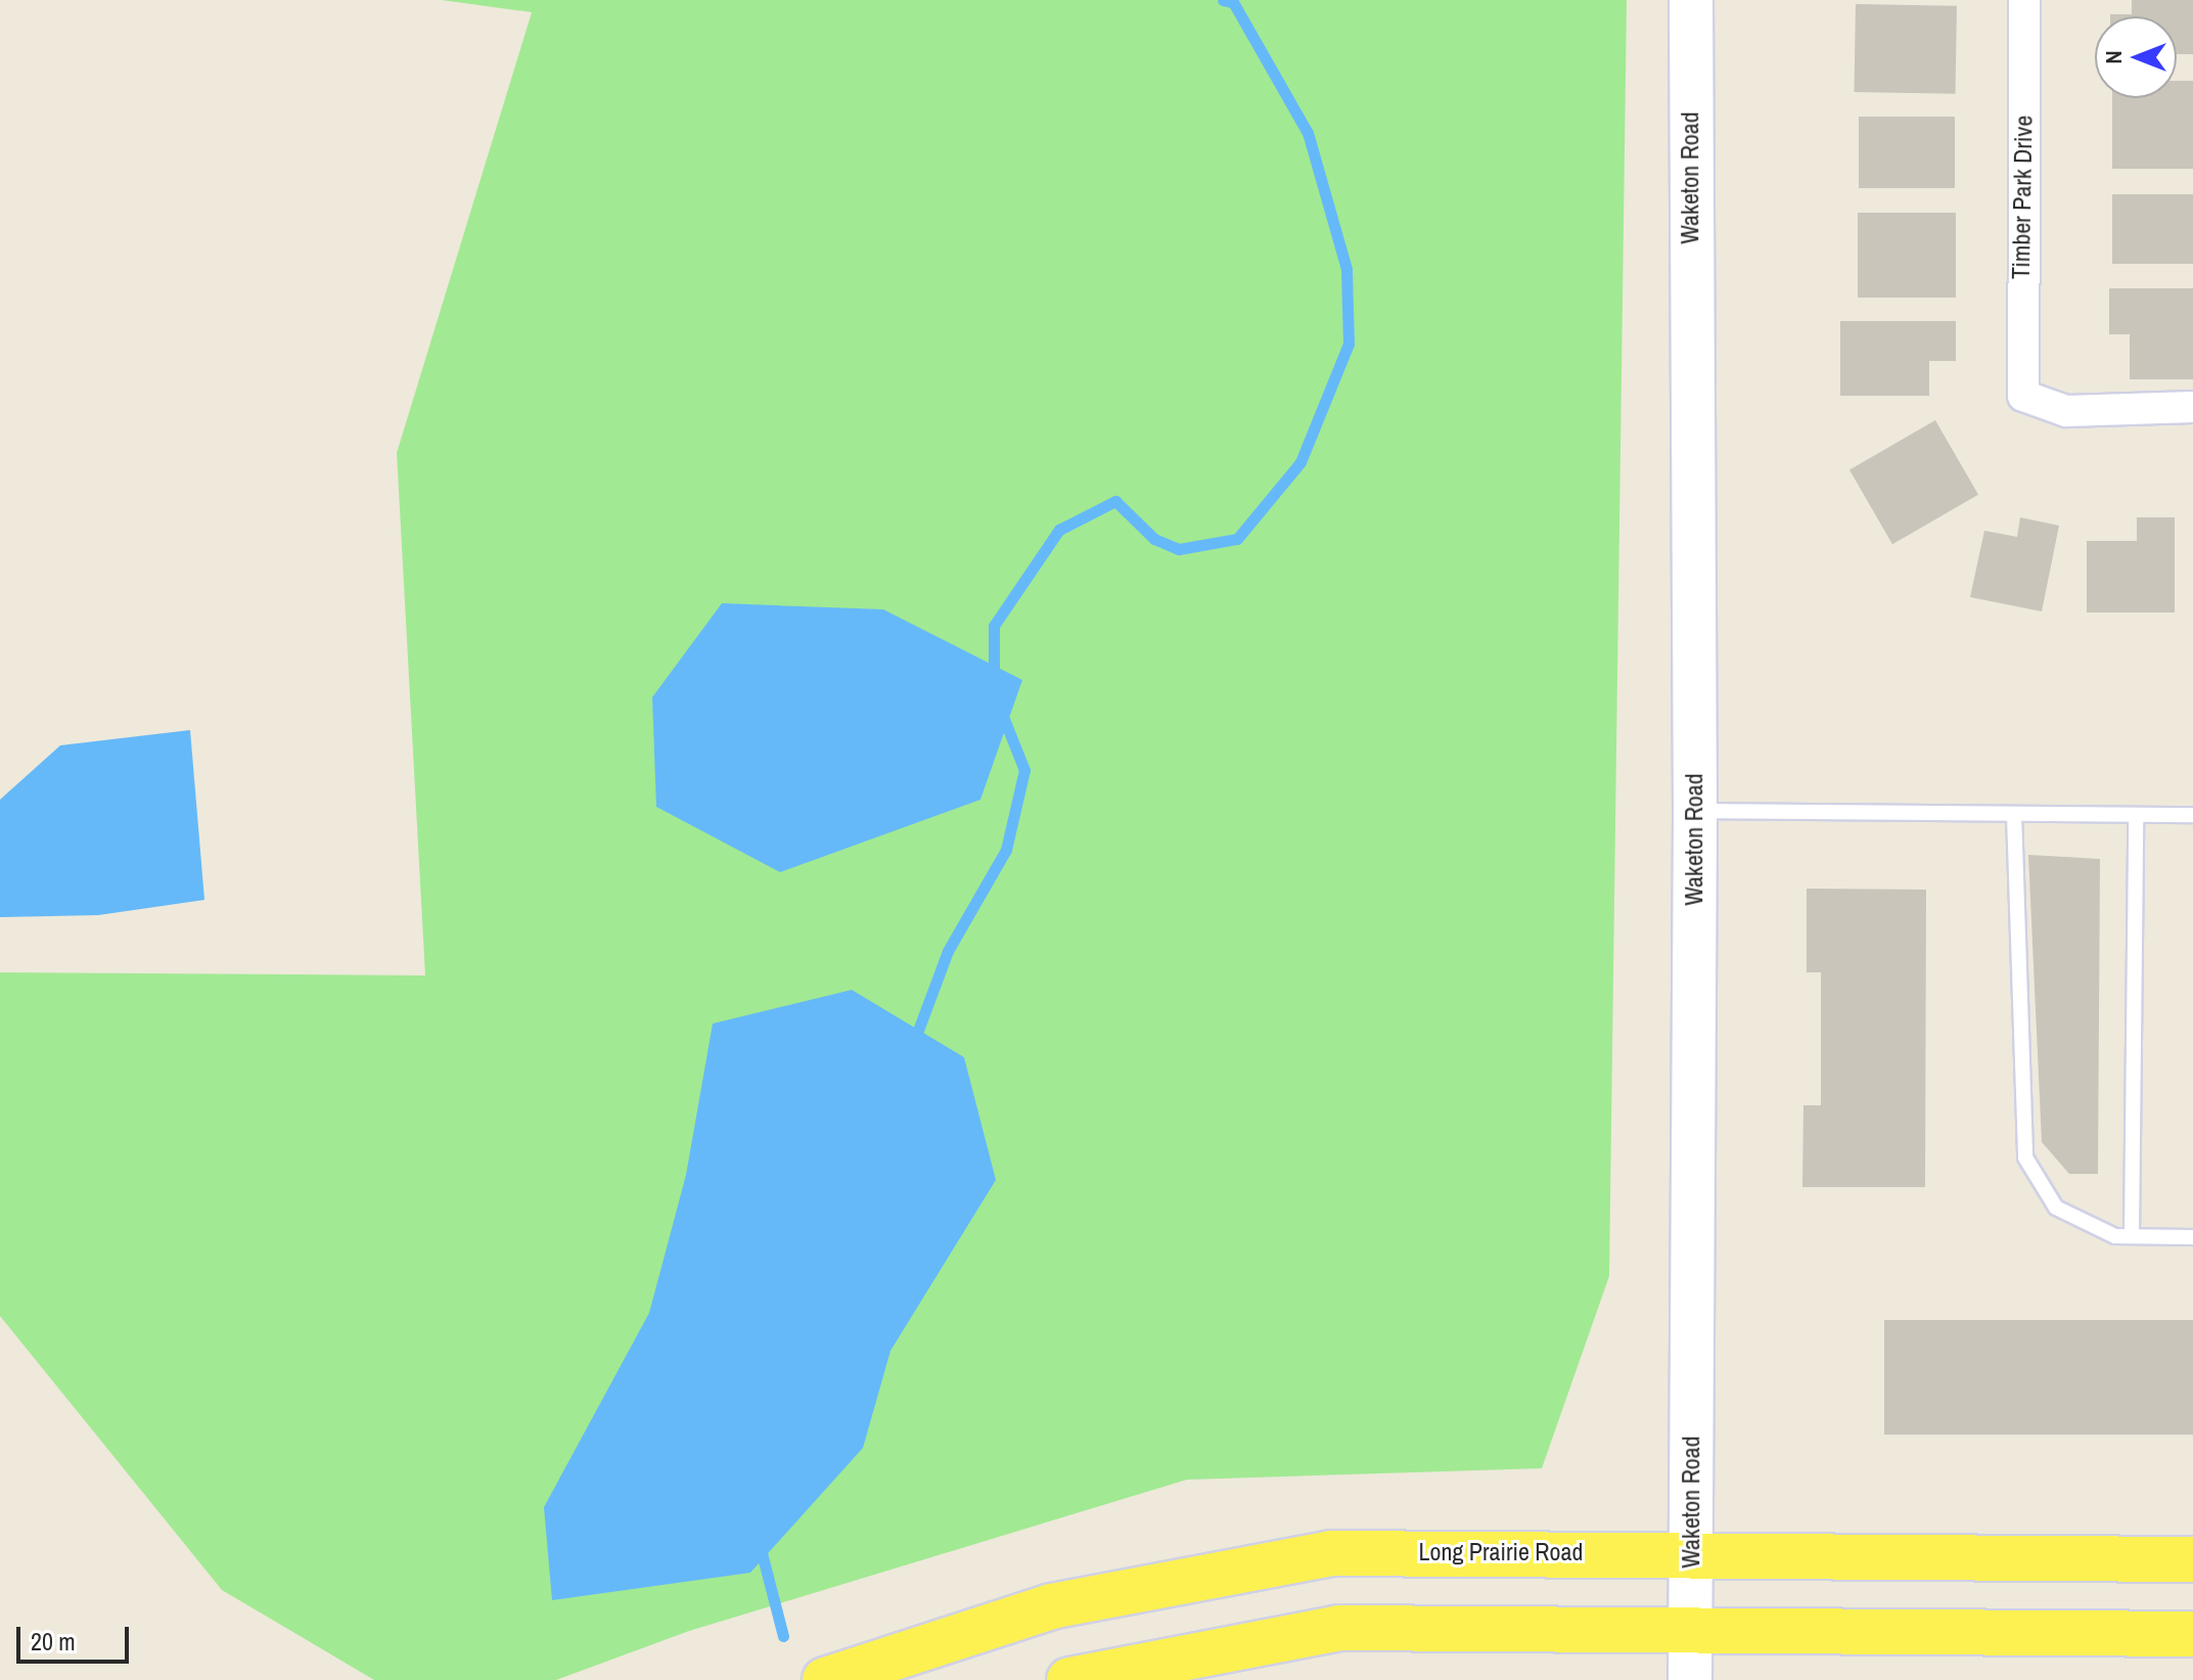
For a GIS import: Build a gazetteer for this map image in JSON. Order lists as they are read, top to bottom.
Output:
{
  "streets": {
    "main road": ["Long Prairie Road"],
    "street": ["Waketon Road", "Timber Park Drive"]
  },
  "crossings": [
    ["Waketon Road", "Long Prairie Road"]
  ],
  "scale_bar": "20 m",
  "north": "left"
}
